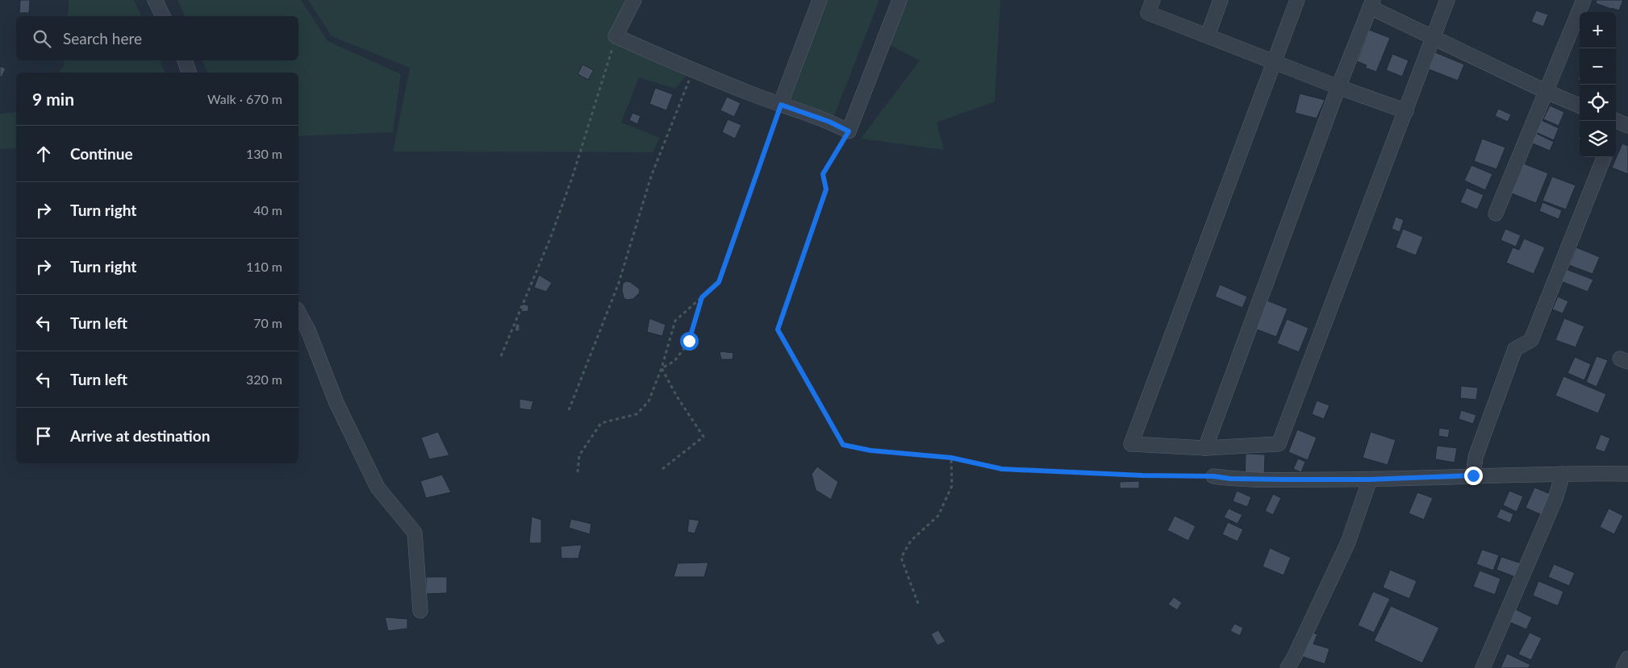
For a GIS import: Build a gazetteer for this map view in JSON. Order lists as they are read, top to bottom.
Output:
{
  "page": {
    "map_buttons": ["+", "−"],
    "search": "Search here",
    "heading": ["9 min", "Walk · 670 m"],
    "list": [
      ["Continue", "130 m"],
      ["Turn right", "40 m"],
      ["Turn right", "110 m"],
      ["Turn left", "70 m"],
      ["Turn left", "320 m"],
      "Arrive at destination"
    ]
  }
}
